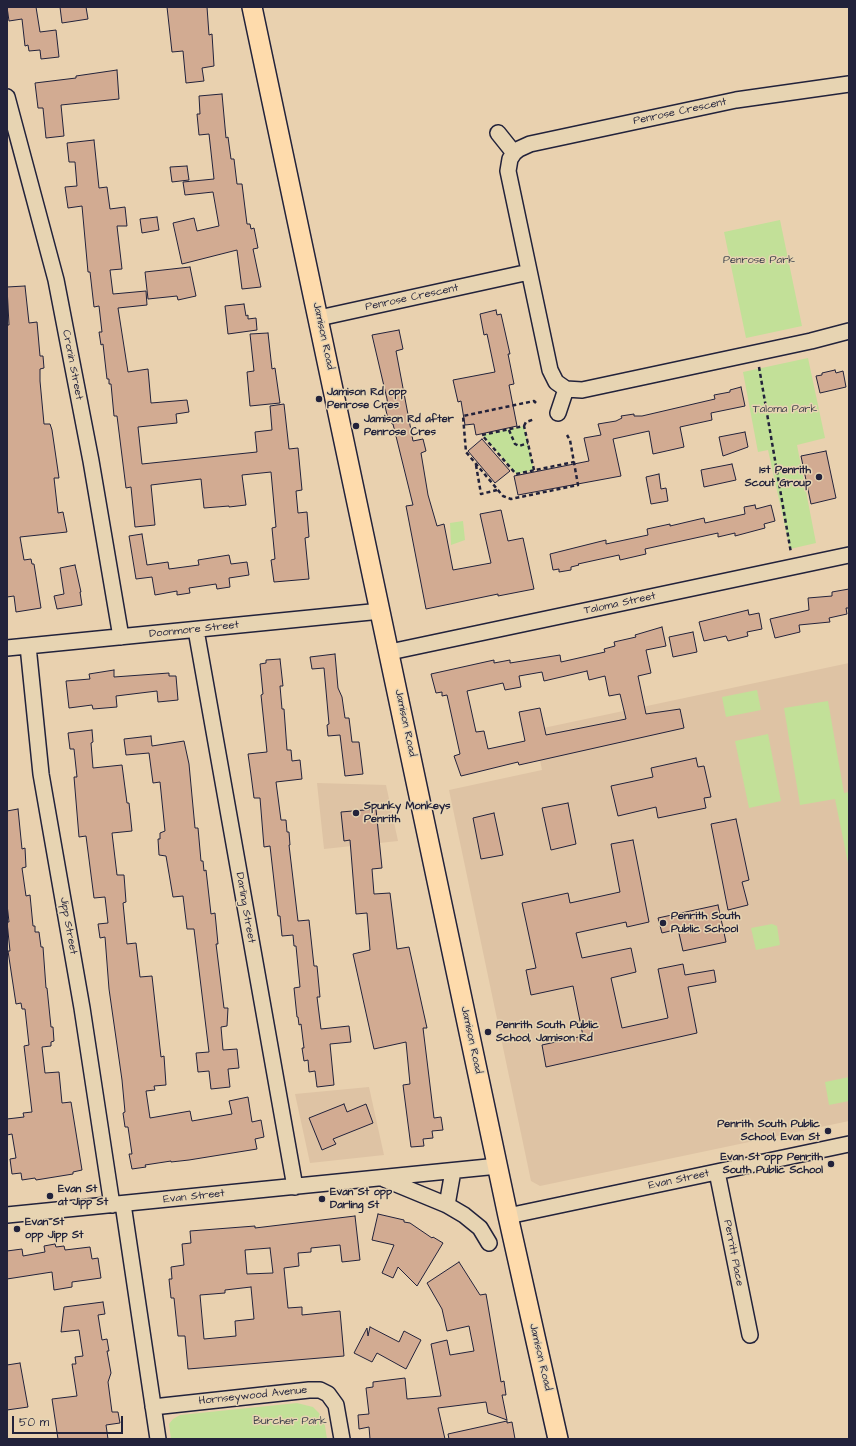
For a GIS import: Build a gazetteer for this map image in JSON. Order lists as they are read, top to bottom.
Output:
{
  "streets": {
    "main road": ["Jamison Road"],
    "street": [
      "Penrose Crescent",
      "Cronin Street",
      "Taloma Street",
      "Doonmore Street",
      "Darling Street",
      "Jipp Street",
      "Evan Street",
      "Perritt Place",
      "Hornseywood Avenue"
    ]
  },
  "crossings": [
    ["Penrose Crescent", "Jamison Road"],
    ["Jamison Road", "Taloma Street"],
    ["Jamison Road", "Doonmore Street"],
    ["Jamison Road", "Evan Street"],
    ["Cronin Street", "Doonmore Street"],
    ["Doonmore Street", "Darling Street"],
    ["Doonmore Street", "Jipp Street"],
    ["Darling Street", "Evan Street"],
    ["Jipp Street", "Evan Street"],
    ["Evan Street", "Perritt Place"]
  ],
  "parks": ["Penrose Park", "Taloma Park", "Burcher Park"],
  "places": [
    "Jamison Rd opp Penrose Cres",
    "Jamison Rd after Penrose Cres",
    "1st Penrith Scout Group",
    "Spunky Monkeys Penrith",
    "Penrith South Public School",
    "Penrith South Public School, Jamison Rd",
    "Penrith South Public School, Evan St",
    "Evan St opp Penrith South Public School",
    "Evan St at Jipp St",
    "Evan St opp Darling St",
    "Evan St opp Jipp St"
  ],
  "scale_bar": "50 m"
}
